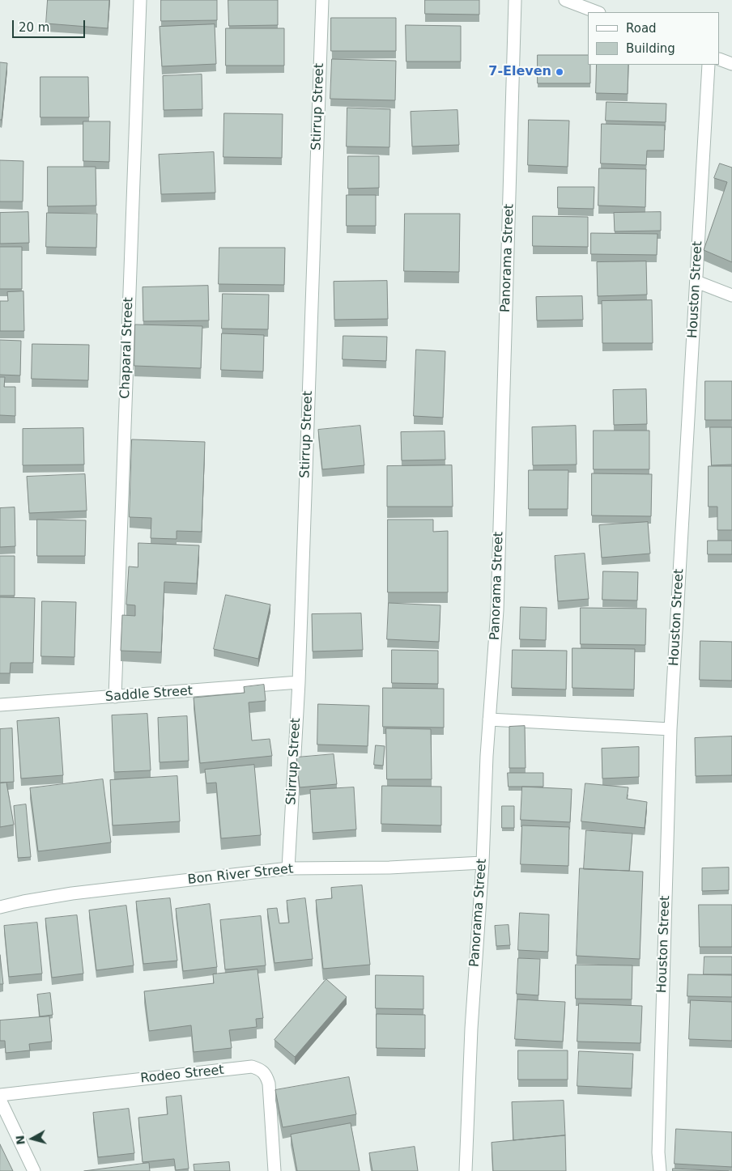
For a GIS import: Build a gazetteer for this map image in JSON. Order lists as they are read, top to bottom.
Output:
{
  "streets": {
    "street": [
      "Stirrup Street",
      "Panorama Street",
      "Houston Street",
      "Chaparal Street",
      "Saddle Street",
      "Bon River Street",
      "Rodeo Street"
    ]
  },
  "crossings": [
    ["Stirrup Street", "Saddle Street"],
    ["Stirrup Street", "Bon River Street"],
    ["Panorama Street", "Bon River Street"],
    ["Chaparal Street", "Saddle Street"]
  ],
  "places": ["7-Eleven"],
  "legend": ["Road", "Building"],
  "scale_bar": "20 m",
  "north": "left"
}
